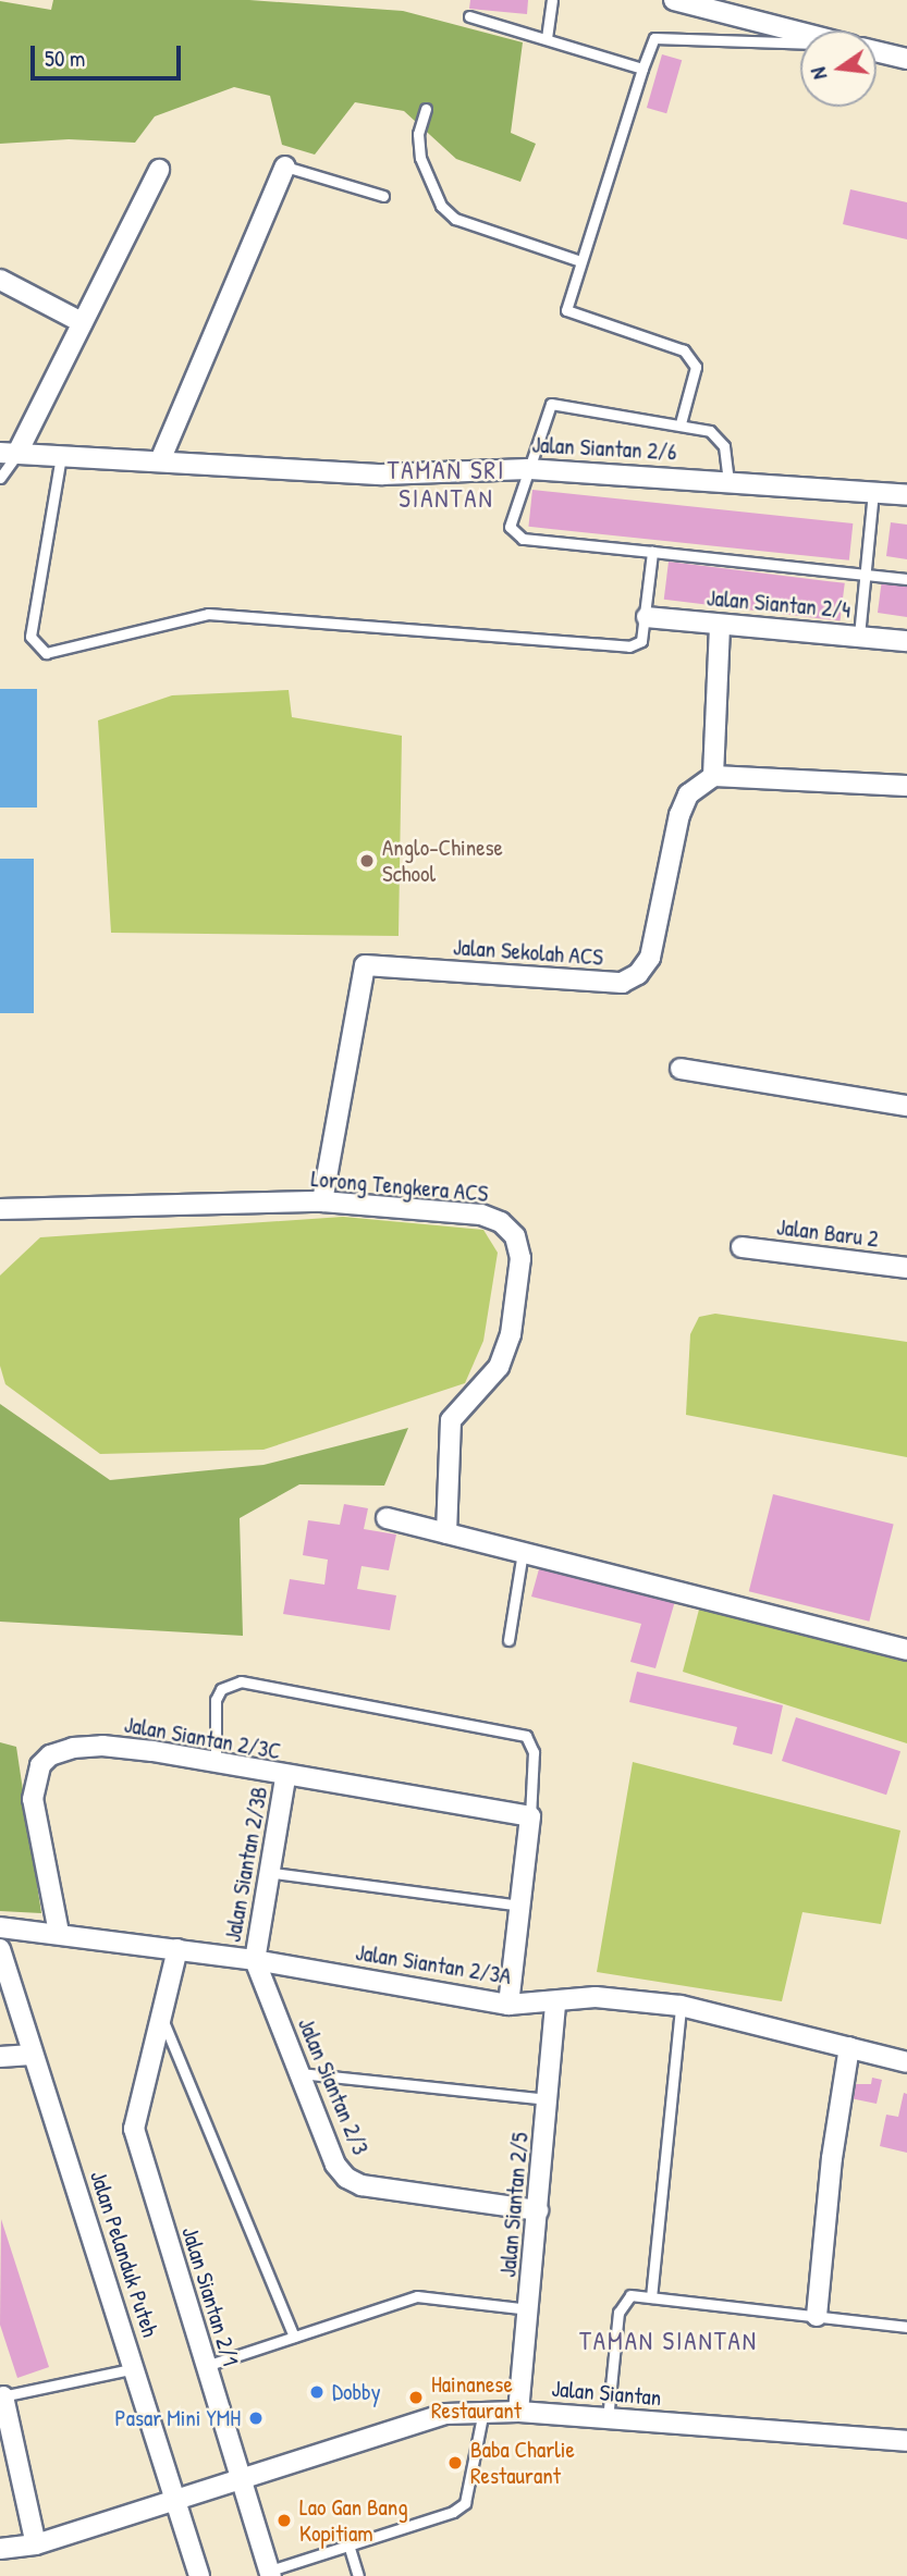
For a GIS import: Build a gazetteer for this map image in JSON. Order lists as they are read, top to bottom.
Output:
{
  "streets": {
    "street": [
      "Jalan Siantan 2/6",
      "Jalan Siantan 2/4",
      "Jalan Sekolah ACS",
      "Lorong Tengkera ACS",
      "Jalan Baru 2",
      "Jalan Siantan 2/3C",
      "Jalan Siantan 2/3B",
      "Jalan Siantan 2/3A",
      "Jalan Siantan 2/3",
      "Jalan Siantan 2/5",
      "Jalan Pelanduk Puteh",
      "Jalan Siantan 2/1",
      "Jalan Siantan"
    ]
  },
  "crossings": [
    ["Jalan Sekolah ACS", "Lorong Tengkera ACS"],
    ["Jalan Siantan 2/3C", "Jalan Siantan 2/3B"],
    ["Jalan Siantan 2/3C", "Jalan Siantan 2/3A"],
    ["Jalan Siantan 2/3B", "Jalan Siantan 2/3A"],
    ["Jalan Siantan 2/3B", "Jalan Siantan 2/3"],
    ["Jalan Siantan 2/3A", "Jalan Siantan 2/3"],
    ["Jalan Siantan 2/3A", "Jalan Siantan 2/5"],
    ["Jalan Siantan 2/3", "Jalan Siantan 2/5"],
    ["Jalan Siantan 2/5", "Jalan Siantan"],
    ["Jalan Pelanduk Puteh", "Jalan Siantan"],
    ["Jalan Siantan 2/1", "Jalan Siantan"]
  ],
  "districts": ["TAMAN SRI SIANTAN", "TAMAN SIANTAN"],
  "places": [
    "Anglo-Chinese School",
    "Dobby",
    "Hainanese Restaurant",
    "Pasar Mini YMH",
    "Baba Charlie Restaurant",
    "Lao Gan Bang Kopitiam"
  ],
  "scale_bar": "50 m",
  "north": "left"
}
